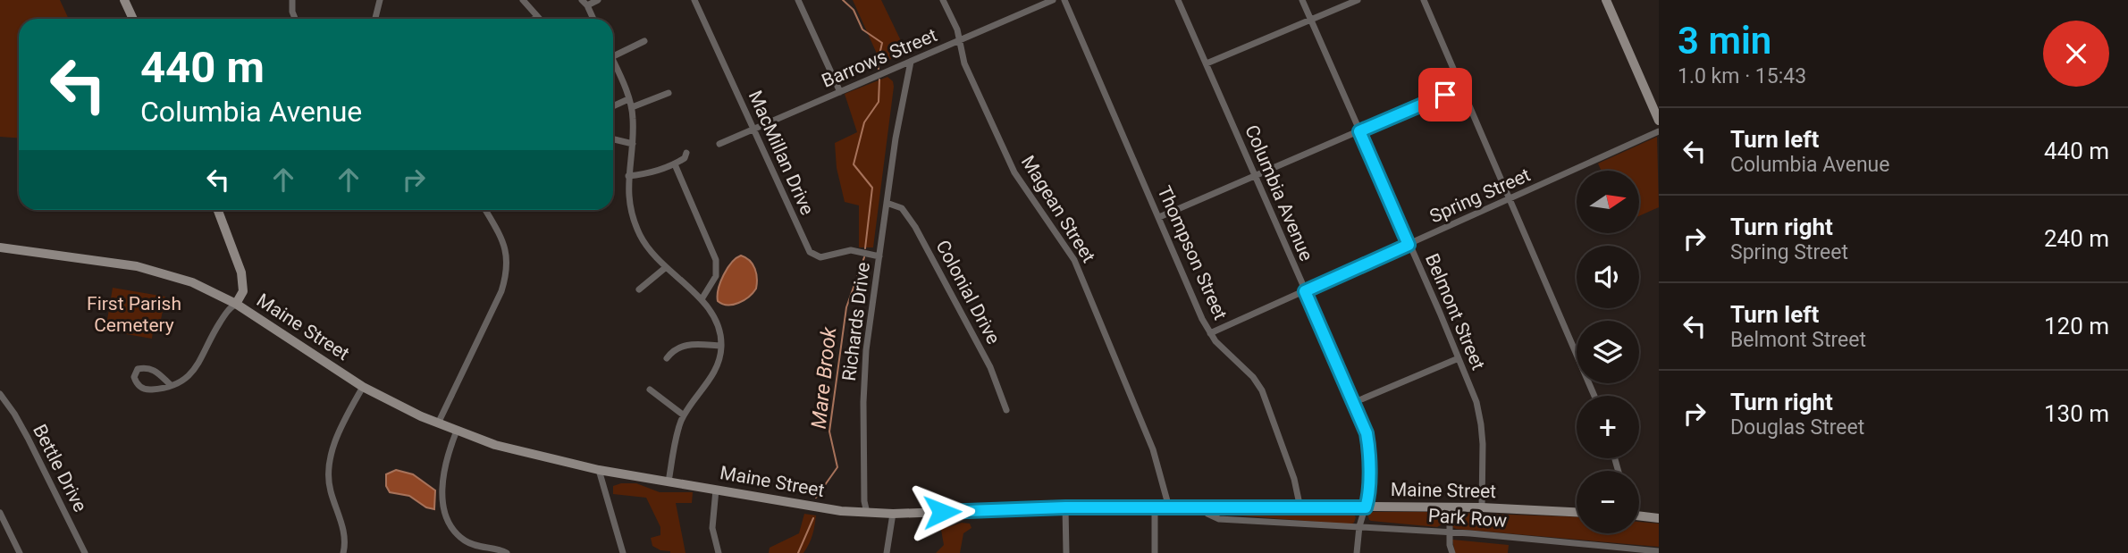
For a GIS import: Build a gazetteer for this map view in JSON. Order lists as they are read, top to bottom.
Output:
{
  "streets": {
    "street": [
      "Barrows Street",
      "MacMillan Drive",
      "Columbia Avenue",
      "Spring Street",
      "Magean Street",
      "Thompson Street",
      "Colonial Drive",
      "Belmont Street",
      "Richards Drive",
      "Maine Street",
      "Bettle Drive",
      "Park Row"
    ]
  },
  "crossings": [
    ["Barrows Street", "MacMillan Drive"],
    ["Barrows Street", "Magean Street"],
    ["Barrows Street", "Richards Drive"],
    ["MacMillan Drive", "Richards Drive"],
    ["Columbia Avenue", "Spring Street"],
    ["Columbia Avenue", "Maine Street"],
    ["Columbia Avenue", "Park Row"],
    ["Spring Street", "Thompson Street"],
    ["Spring Street", "Belmont Street"],
    ["Magean Street", "Maine Street"],
    ["Thompson Street", "Maine Street"],
    ["Colonial Drive", "Richards Drive"],
    ["Belmont Street", "Maine Street"],
    ["Richards Drive", "Maine Street"],
    ["Maine Street", "Park Row"]
  ],
  "water": ["Mare Brook"],
  "parks": ["First Parish Cemetery"],
  "north": "right",
  "page": {
    "heading": ["3 min", "1.0 km · 15:43"],
    "turn": ["440 m", "Columbia Avenue"],
    "list": [
      {
        "name": "Turn left",
        "note": "Columbia Avenue",
        "value": "440 m"
      },
      {
        "name": "Turn right",
        "note": "Spring Street",
        "value": "240 m"
      },
      {
        "name": "Turn left",
        "note": "Belmont Street",
        "value": "120 m"
      },
      {
        "name": "Turn right",
        "note": "Douglas Street",
        "value": "130 m"
      }
    ],
    "map_buttons": ["+", "−"]
  }
}
